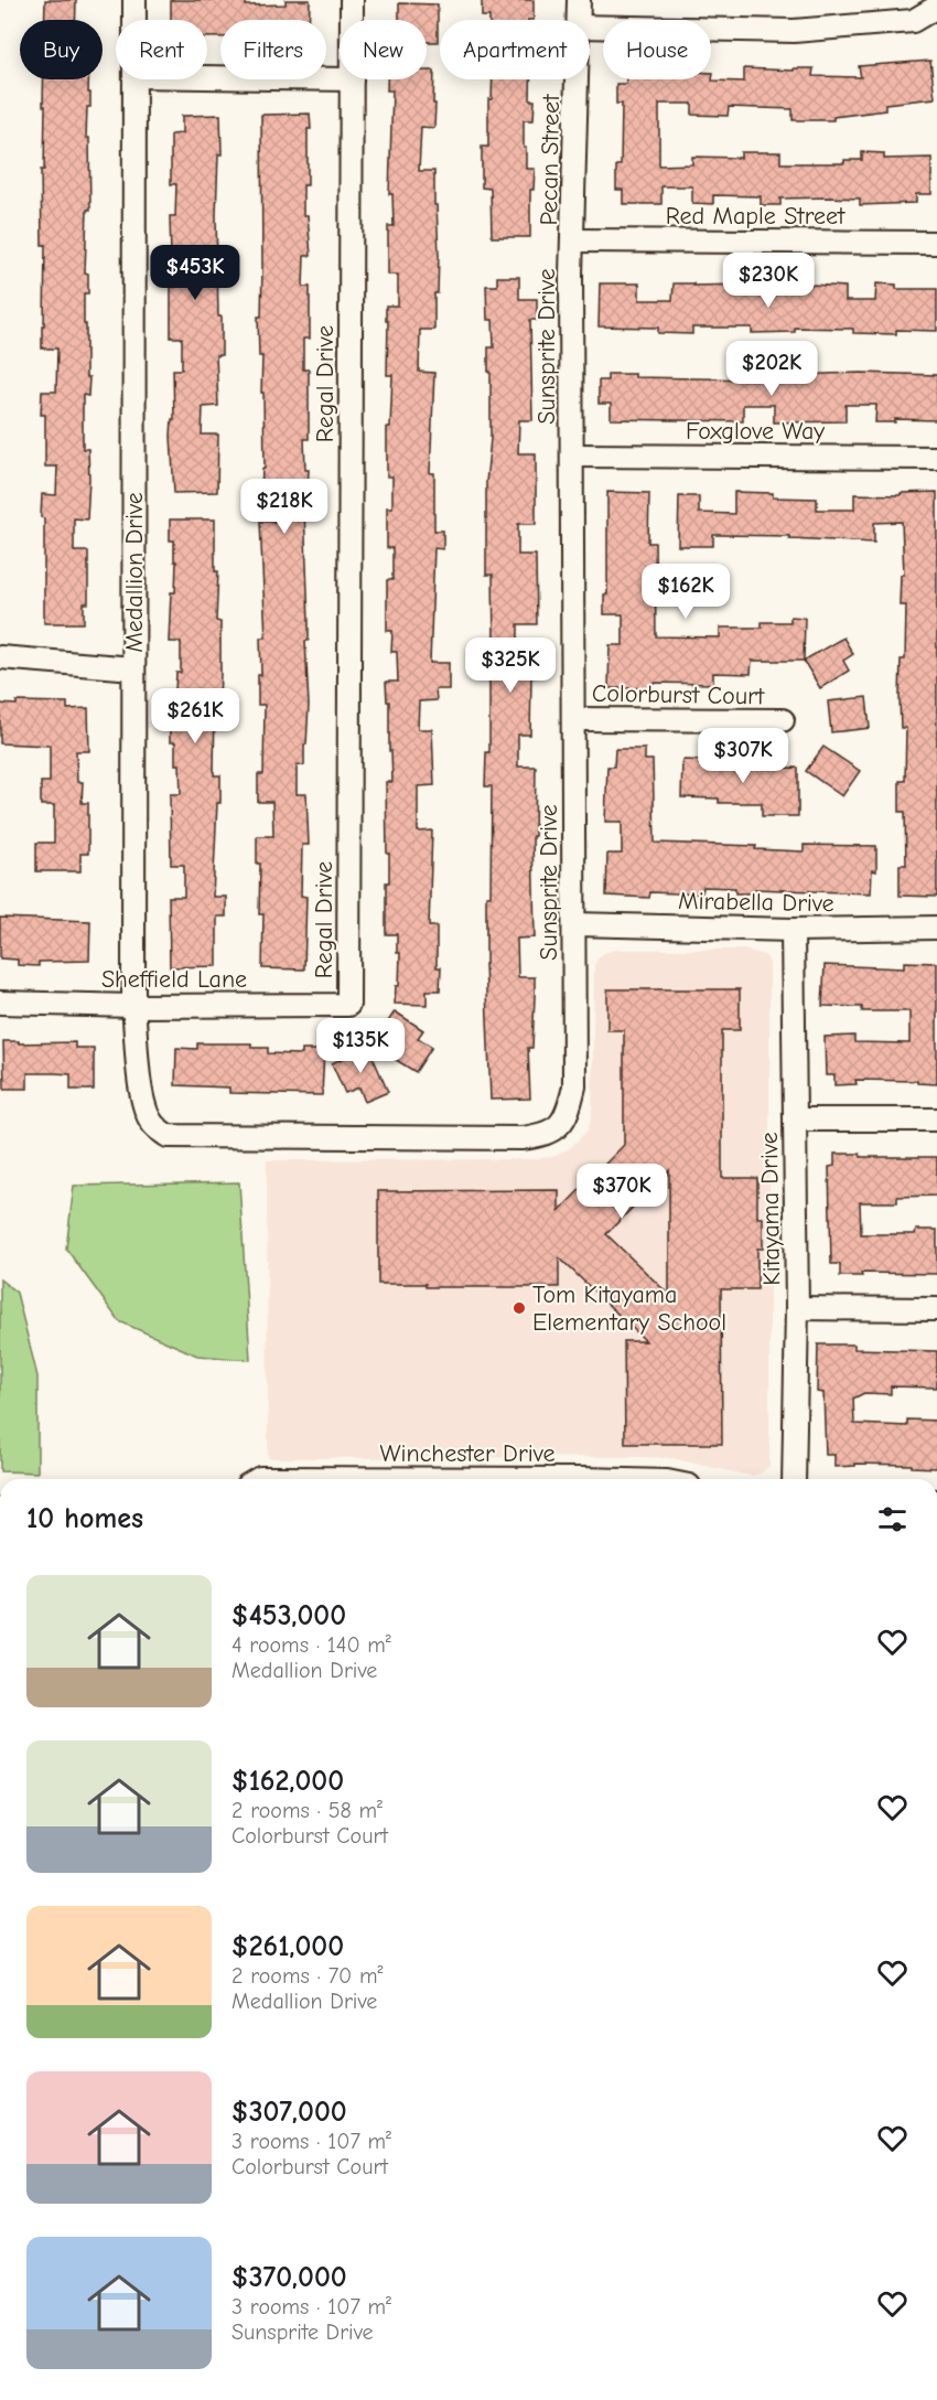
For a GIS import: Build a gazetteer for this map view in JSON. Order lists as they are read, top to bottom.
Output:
{
  "streets": {
    "street": [
      "Pecan Street",
      "Red Maple Street",
      "Sunsprite Drive",
      "Regal Drive",
      "Foxglove Way",
      "Medallion Drive",
      "Colorburst Court",
      "Mirabella Drive",
      "Sheffield Lane",
      "Kitayama Drive",
      "Winchester Drive"
    ]
  },
  "crossings": [
    ["Pecan Street", "Red Maple Street"],
    ["Pecan Street", "Sunsprite Drive"],
    ["Red Maple Street", "Sunsprite Drive"],
    ["Sunsprite Drive", "Foxglove Way"],
    ["Sunsprite Drive", "Medallion Drive"],
    ["Sunsprite Drive", "Colorburst Court"],
    ["Sunsprite Drive", "Mirabella Drive"],
    ["Regal Drive", "Sheffield Lane"],
    ["Medallion Drive", "Sheffield Lane"],
    ["Mirabella Drive", "Kitayama Drive"]
  ],
  "places": ["Tom Kitayama Elementary School"],
  "page": {
    "chip": [
      "Buy",
      "Rent",
      "Filters",
      "New",
      "Apartment",
      "House"
    ],
    "price": [
      "$453K",
      "$230K",
      "$202K",
      "$218K",
      "$162K",
      "$325K",
      "$261K",
      "$307K",
      "$135K",
      "$370K"
    ],
    "heading": "10 homes",
    "list": [
      {
        "name": "$453,000",
        "note": "4 rooms · 140 m² · Medallion Drive"
      },
      {
        "name": "$162,000",
        "note": "2 rooms · 58 m² · Colorburst Court"
      },
      {
        "name": "$261,000",
        "note": "2 rooms · 70 m² · Medallion Drive"
      },
      {
        "name": "$307,000",
        "note": "3 rooms · 107 m² · Colorburst Court"
      },
      {
        "name": "$370,000",
        "note": "3 rooms · 107 m² · Sunsprite Drive"
      }
    ]
  }
}
